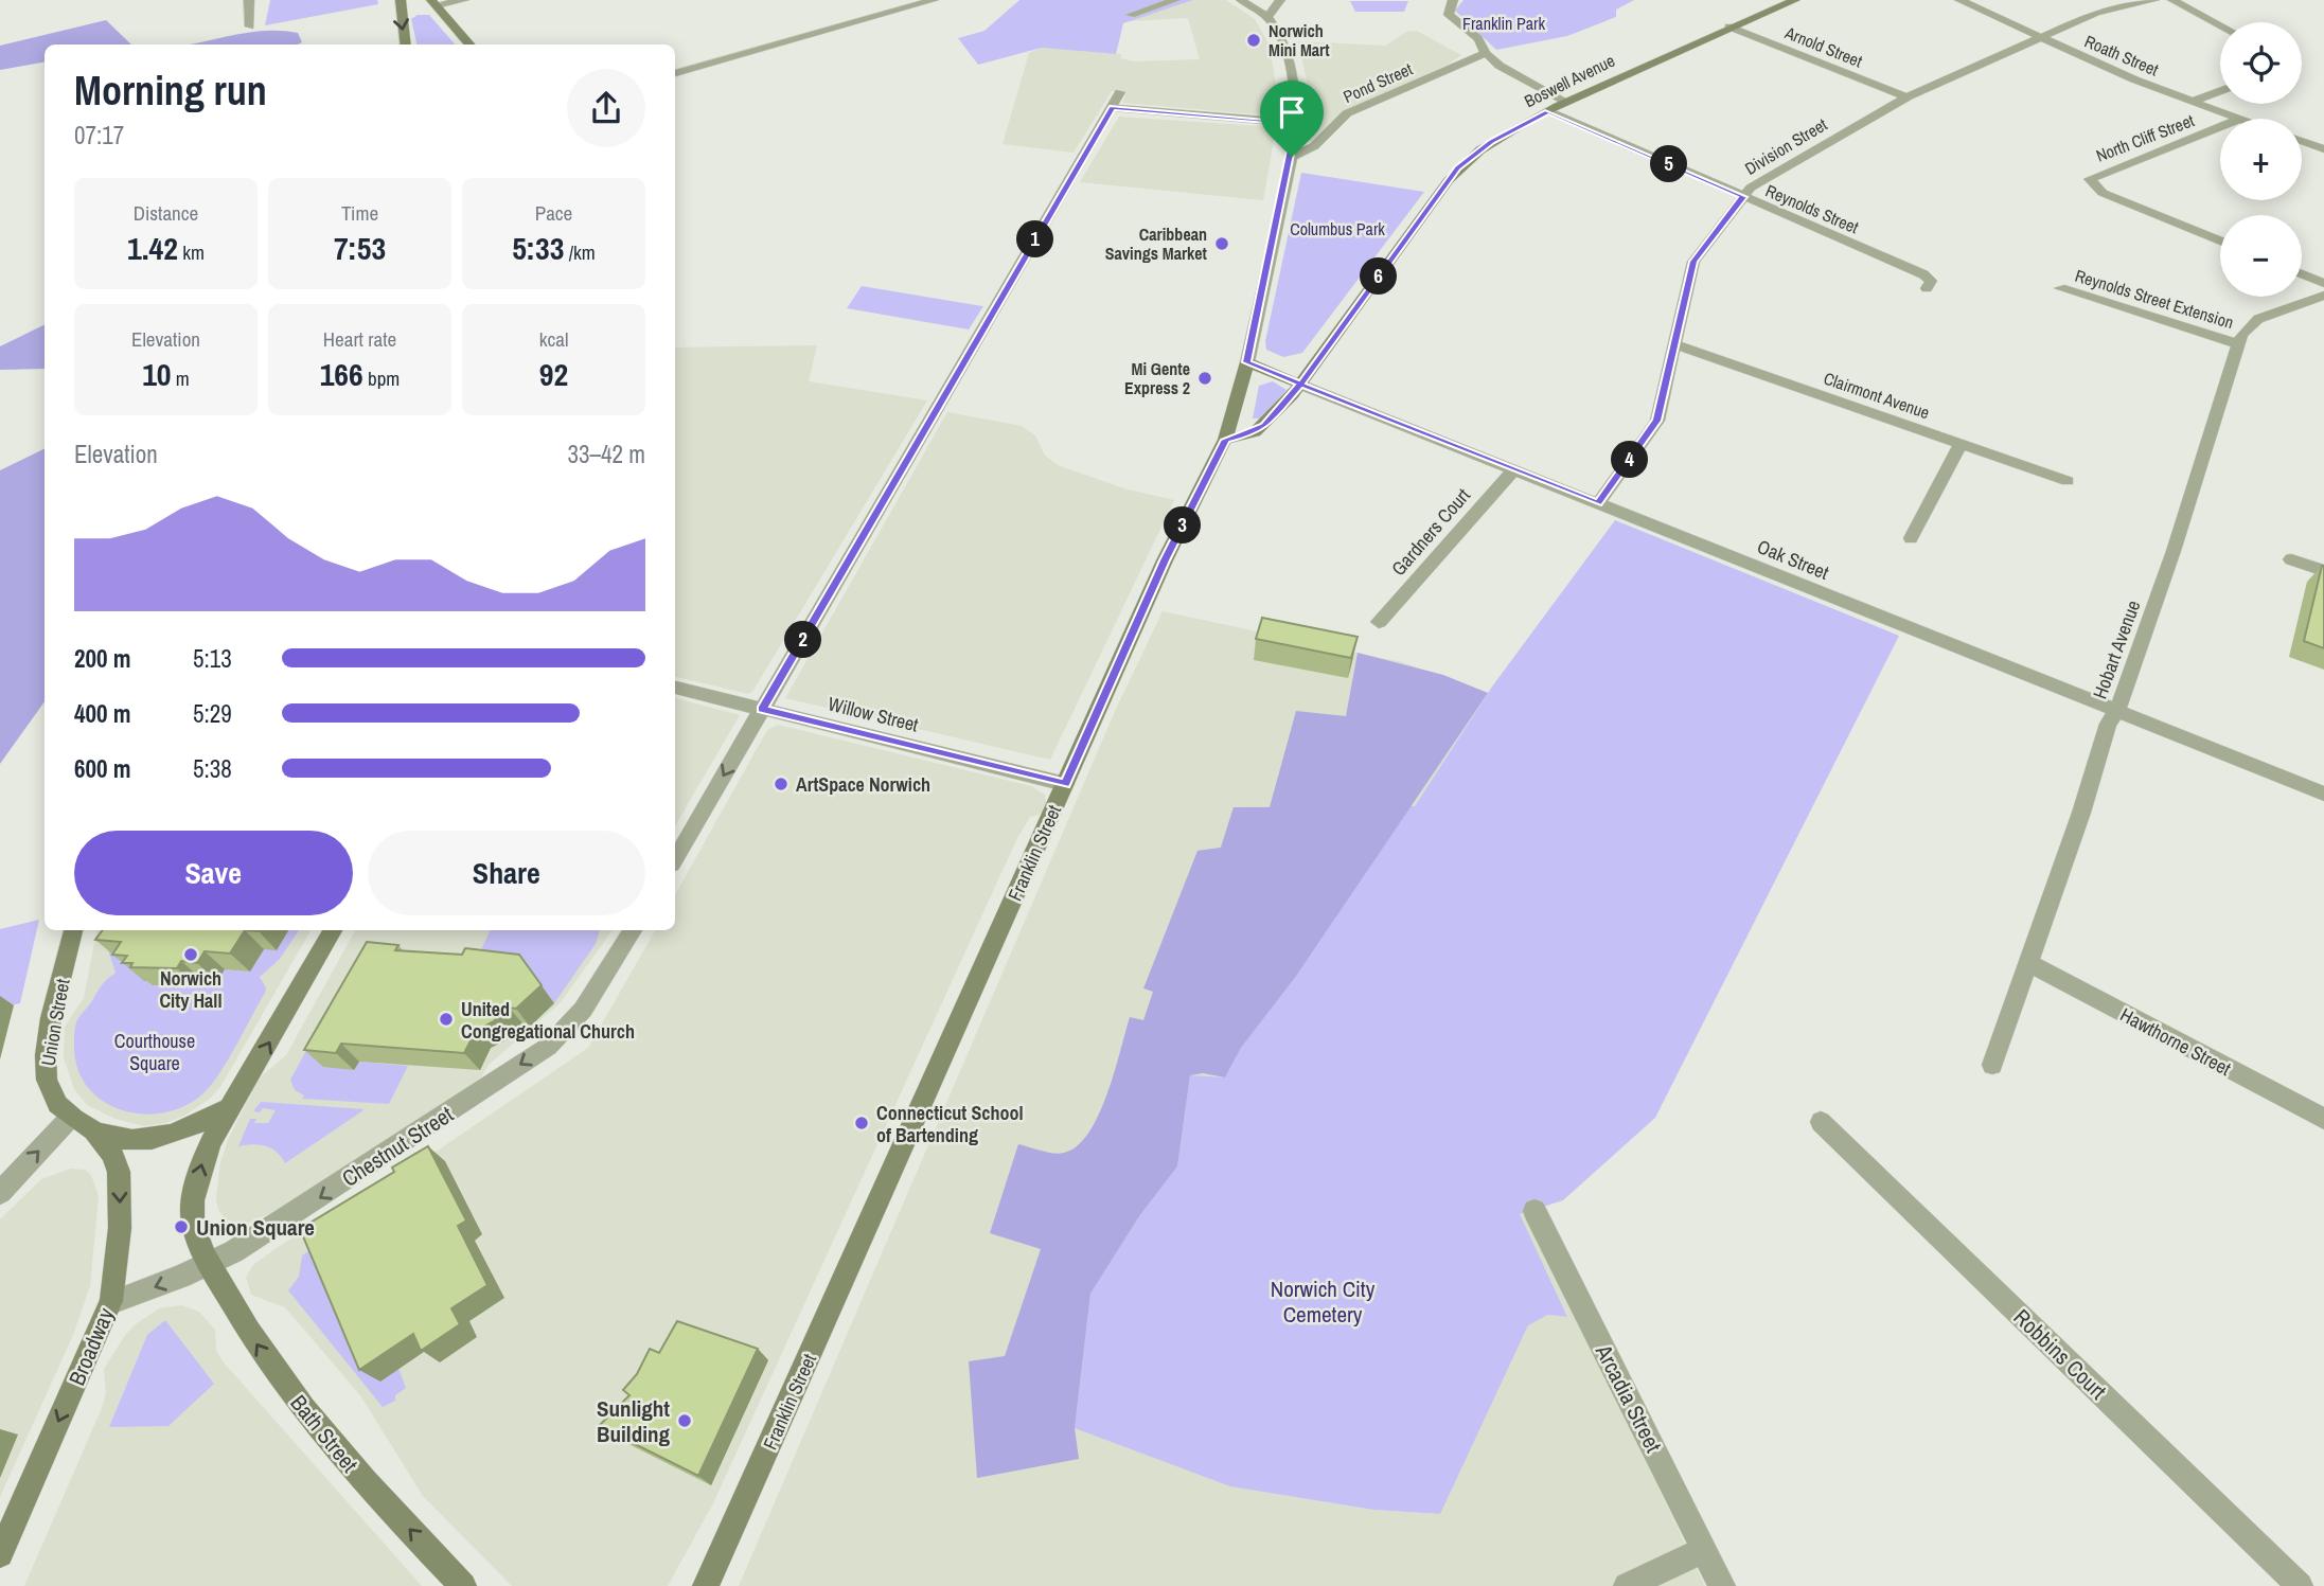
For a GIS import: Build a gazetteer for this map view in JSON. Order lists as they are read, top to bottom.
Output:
{
  "streets": {
    "street": [
      "Arnold Street",
      "Roath Street",
      "Boswell Avenue",
      "Pond Street",
      "North Cliff Street",
      "Division Street",
      "Reynolds Street",
      "Reynolds Street Extension",
      "Clairmont Avenue",
      "Gardners Court",
      "Oak Street",
      "Hobart Avenue",
      "Willow Street",
      "Franklin Street",
      "Union Street",
      "Hawthorne Street",
      "Chestnut Street",
      "Broadway",
      "Robbins Court",
      "Arcadia Street",
      "Bath Street"
    ]
  },
  "crossings": [
    ["Arnold Street", "Boswell Avenue"],
    ["Arnold Street", "Division Street"],
    ["Roath Street", "Division Street"],
    ["Boswell Avenue", "Reynolds Street"],
    ["Boswell Avenue", "Oak Street"],
    ["Boswell Avenue", "Franklin Street"],
    ["Pond Street", "Franklin Street"],
    ["Division Street", "Reynolds Street"],
    ["Division Street", "Clairmont Avenue"],
    ["Division Street", "Oak Street"],
    ["Reynolds Street Extension", "Hobart Avenue"],
    ["Gardners Court", "Oak Street"],
    ["Oak Street", "Hobart Avenue"],
    ["Oak Street", "Franklin Street"],
    ["Hobart Avenue", "Hawthorne Street"],
    ["Willow Street", "Franklin Street"],
    ["Union Street", "Broadway"],
    ["Chestnut Street", "Broadway"],
    ["Chestnut Street", "Bath Street"]
  ],
  "one_way": ["Chestnut Street", "Bath Street"],
  "parks": [
    "Franklin Park",
    "Columbus Park",
    "Courthouse Square",
    "Norwich City Cemetery"
  ],
  "places": [
    "Norwich Mini Mart",
    "Caribbean Savings Market",
    "Mi Gente Express 2",
    "ArtSpace Norwich",
    "Norwich City Hall",
    "United Congregational Church",
    "Connecticut School of Bartending",
    "Union Square",
    "Sunlight Building"
  ],
  "page": {
    "map_buttons": ["+", "−"],
    "heading": ["Morning run", "07:17"],
    "pins": [
      "5",
      "1",
      "6",
      "4",
      "3",
      "2"
    ],
    "stats": [
      ["Distance", "1.42 km"],
      ["Time", "7:53"],
      ["Pace", "5:33 /km"],
      ["Elevation", "10 m"],
      ["Heart rate", "166 bpm"],
      ["kcal", "92"]
    ],
    "chart": ["Elevation", "33–42 m"],
    "list": [
      {
        "name": "200 m",
        "note": "5:13"
      },
      {
        "name": "400 m",
        "note": "5:29"
      },
      {
        "name": "600 m",
        "note": "5:38"
      }
    ],
    "buttons": ["Save", "Share"]
  }
}
